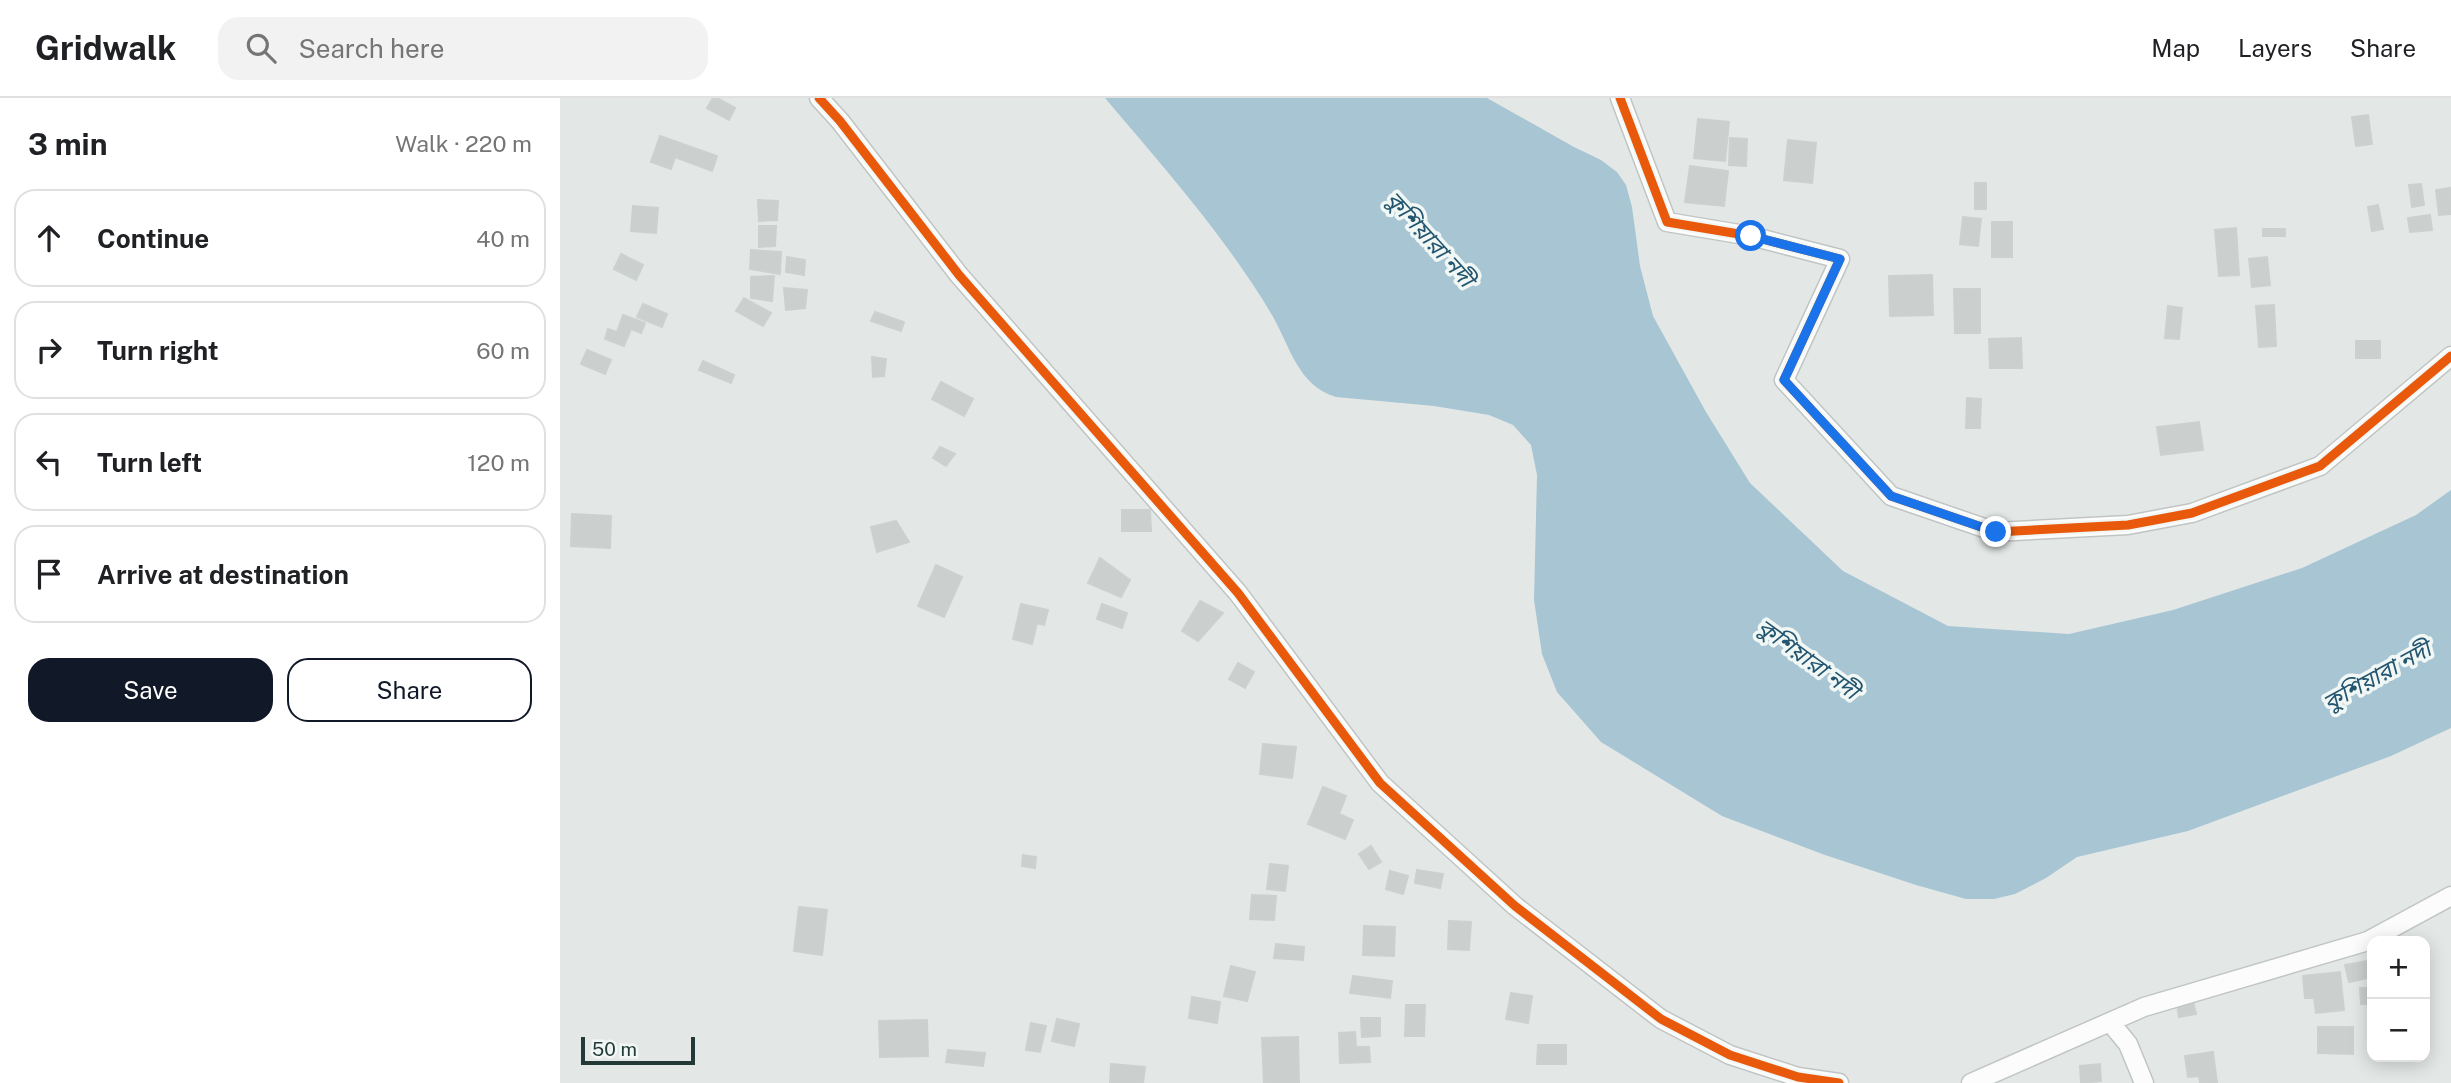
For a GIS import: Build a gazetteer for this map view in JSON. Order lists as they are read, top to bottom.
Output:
{
  "water": ["কুশিয়ারা নদী"],
  "scale_bar": "50 m",
  "page": {
    "header": "Gridwalk",
    "search": "Search here",
    "nav": ["Map", "Layers", "Share"],
    "heading": ["3 min", "Walk · 220 m"],
    "list": [
      ["Continue", "40 m"],
      ["Turn right", "60 m"],
      ["Turn left", "120 m"],
      "Arrive at destination"
    ],
    "buttons": ["Save", "Share"],
    "map_buttons": ["+", "−"],
    "scale": "50 m"
  }
}
